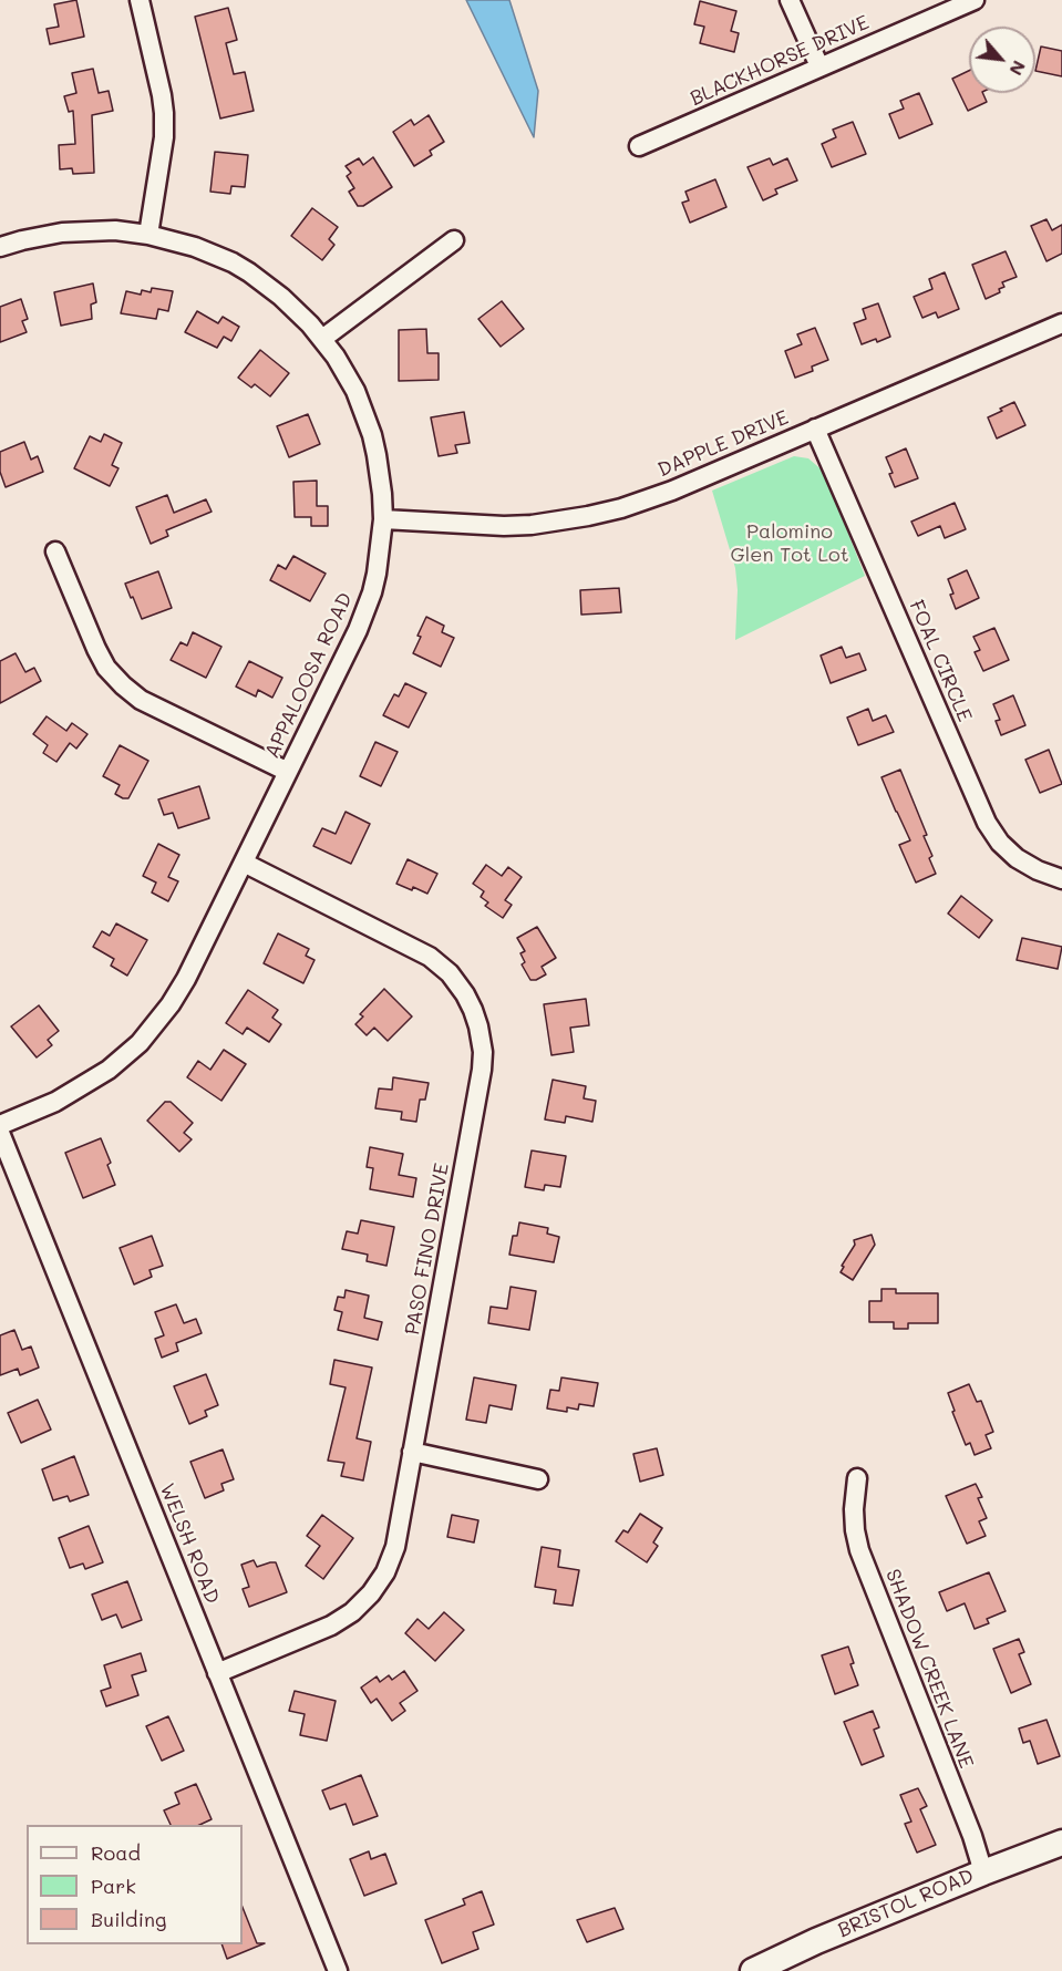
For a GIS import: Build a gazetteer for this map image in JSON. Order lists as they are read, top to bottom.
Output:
{
  "streets": {
    "main road": ["BRISTOL ROAD"],
    "street": [
      "BLACKHORSE DRIVE",
      "DAPPLE DRIVE",
      "FOAL CIRCLE",
      "APPALOOSA ROAD",
      "PASO FINO DRIVE",
      "WELSH ROAD",
      "SHADOW CREEK LANE"
    ]
  },
  "crossings": [
    ["DAPPLE DRIVE", "FOAL CIRCLE"],
    ["DAPPLE DRIVE", "APPALOOSA ROAD"],
    ["APPALOOSA ROAD", "PASO FINO DRIVE"],
    ["PASO FINO DRIVE", "WELSH ROAD"],
    ["SHADOW CREEK LANE", "BRISTOL ROAD"]
  ],
  "parks": ["Palomino Glen Tot Lot"],
  "legend": ["Road", "Park", "Building"],
  "north": "bottom right"
}
